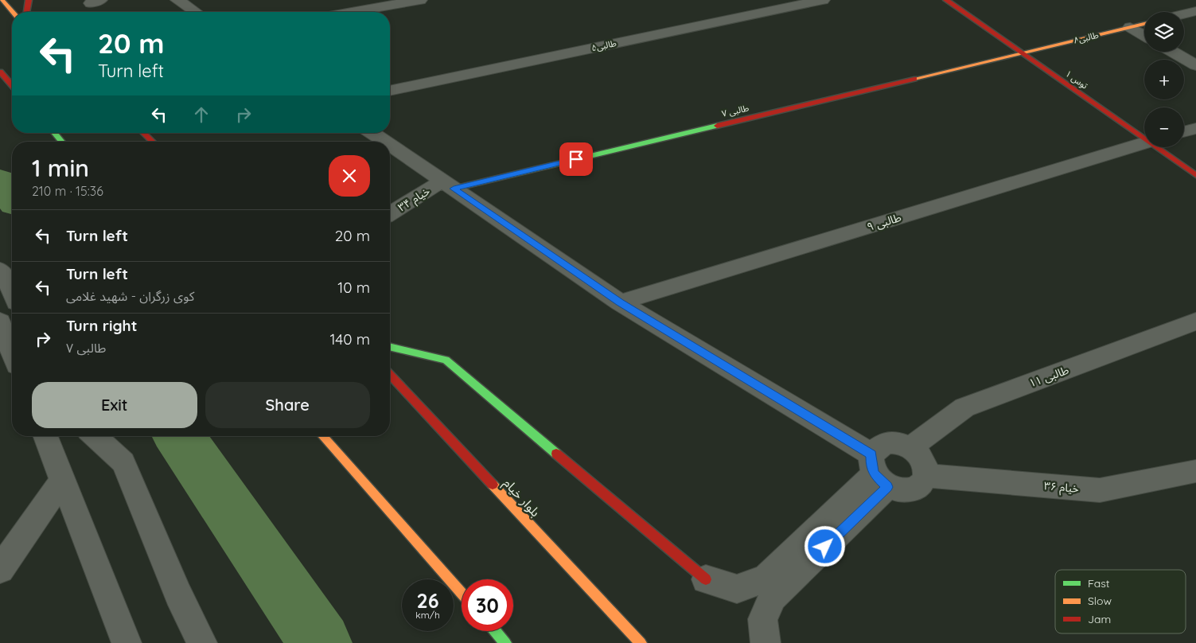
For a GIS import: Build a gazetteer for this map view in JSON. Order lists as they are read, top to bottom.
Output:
{
  "streets": {
    "street": [
      "طالبی۸",
      "طالبی۵",
      "توس ۱",
      "طالبی ۷",
      "خیام ۳۴",
      "طالبی ۹",
      "طالبی ۱۱",
      "خیام ۳۶",
      "بلوار خیام"
    ]
  },
  "crossings": [
    ["طالبی۸", "توس ۱"],
    ["طالبی۸", "طالبی ۷"],
    ["توس ۱", "طالبی ۷"],
    ["طالبی ۷", "خیام ۳۴"],
    ["طالبی ۱۱", "خیام ۳۶"]
  ],
  "legend": ["Fast", "Slow", "Jam"],
  "page": {
    "map_buttons": ["+", "−"],
    "turn": ["20 m", "Turn left"],
    "heading": ["1 min", "210 m · 15:36"],
    "list": [
      {
        "name": "Turn left",
        "value": "20 m"
      },
      {
        "name": "Turn left",
        "note": "کوی زرگران - شهید غلامی",
        "value": "10 m"
      },
      {
        "name": "Turn right",
        "note": "طالبی ۷",
        "value": "140 m"
      }
    ],
    "buttons": ["Exit", "Share"],
    "speed": "26 km/h",
    "limit": "30"
  }
}
